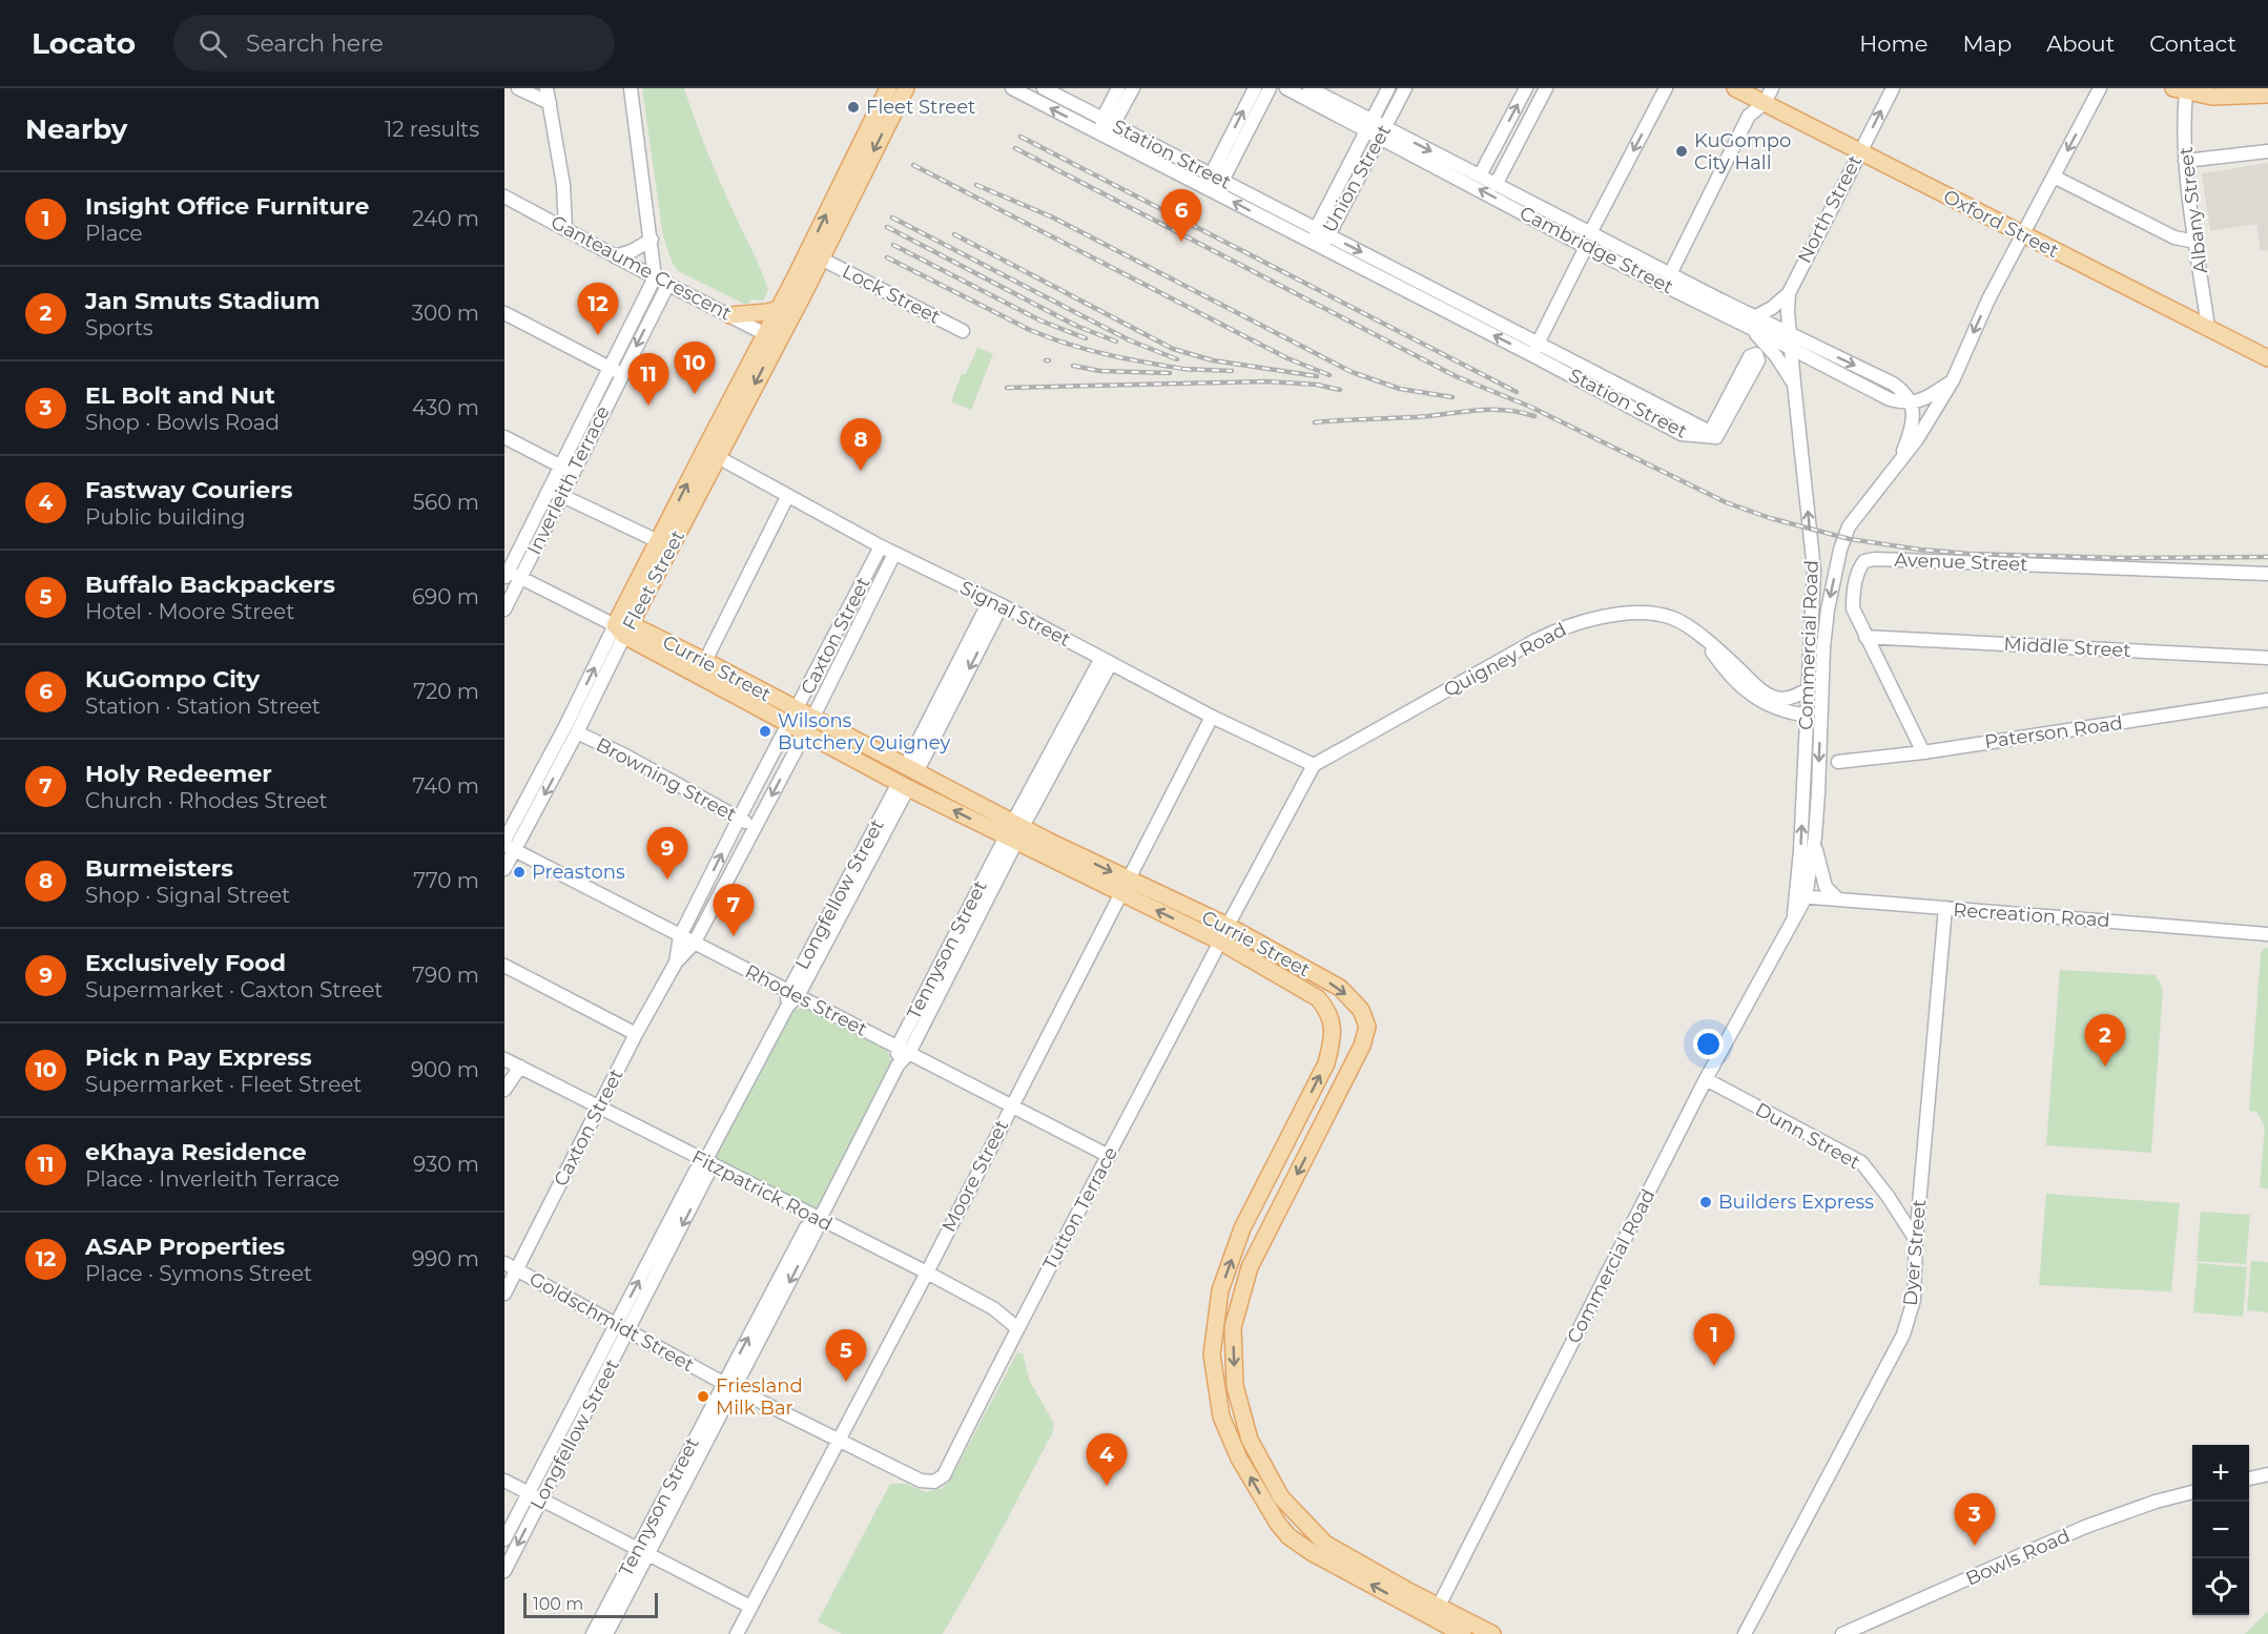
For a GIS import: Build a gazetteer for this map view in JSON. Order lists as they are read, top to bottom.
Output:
{
  "streets": {
    "main road": ["Oxford Street", "Fleet Street", "Currie Street"],
    "street": [
      "Station Street",
      "Union Street",
      "North Street",
      "Albany Street",
      "Cambridge Street",
      "Ganteaume Crescent",
      "Lock Street",
      "Inverleith Terrace",
      "Avenue Street",
      "Signal Street",
      "Caxton Street",
      "Commercial Road",
      "Middle Street",
      "Quigney Road",
      "Paterson Road",
      "Browning Street",
      "Longfellow Street",
      "Recreation Road",
      "Tennyson Street",
      "Rhodes Street",
      "Dunn Street",
      "Moore Street",
      "Fitzpatrick Road",
      "Tutton Terrace",
      "Dyer Street",
      "Goldschmidt Street",
      "Bowls Road"
    ]
  },
  "crossings": [
    ["Station Street", "Union Street"],
    ["Union Street", "Cambridge Street"],
    ["North Street", "Oxford Street"],
    ["North Street", "Cambridge Street"],
    ["North Street", "Commercial Road"],
    ["Albany Street", "Oxford Street"],
    ["Cambridge Street", "Commercial Road"],
    ["Ganteaume Crescent", "Inverleith Terrace"],
    ["Ganteaume Crescent", "Fleet Street"],
    ["Lock Street", "Fleet Street"],
    ["Inverleith Terrace", "Currie Street"],
    ["Avenue Street", "Middle Street"],
    ["Avenue Street", "Paterson Road"],
    ["Fleet Street", "Signal Street"],
    ["Fleet Street", "Currie Street"],
    ["Fleet Street", "Browning Street"],
    ["Fleet Street", "Rhodes Street"],
    ["Signal Street", "Caxton Street"],
    ["Signal Street", "Quigney Road"],
    ["Signal Street", "Tennyson Street"],
    ["Signal Street", "Moore Street"],
    ["Caxton Street", "Currie Street"],
    ["Caxton Street", "Browning Street"],
    ["Caxton Street", "Rhodes Street"],
    ["Caxton Street", "Fitzpatrick Road"],
    ["Caxton Street", "Goldschmidt Street"],
    ["Commercial Road", "Quigney Road"],
    ["Commercial Road", "Currie Street"],
    ["Commercial Road", "Recreation Road"],
    ["Commercial Road", "Dunn Street"],
    ["Currie Street", "Longfellow Street"],
    ["Currie Street", "Tennyson Street"],
    ["Currie Street", "Moore Street"],
    ["Currie Street", "Tutton Terrace"],
    ["Longfellow Street", "Rhodes Street"],
    ["Longfellow Street", "Fitzpatrick Road"],
    ["Longfellow Street", "Goldschmidt Street"],
    ["Recreation Road", "Dyer Street"],
    ["Tennyson Street", "Rhodes Street"],
    ["Tennyson Street", "Fitzpatrick Road"],
    ["Tennyson Street", "Goldschmidt Street"],
    ["Rhodes Street", "Moore Street"],
    ["Rhodes Street", "Tutton Terrace"],
    ["Dunn Street", "Dyer Street"],
    ["Moore Street", "Fitzpatrick Road"],
    ["Moore Street", "Goldschmidt Street"],
    ["Fitzpatrick Road", "Tutton Terrace"],
    ["Tutton Terrace", "Goldschmidt Street"]
  ],
  "places": [
    "Fleet Street",
    "KuGompo City Hall",
    "Wilsons Butchery Quigney",
    "Preastons",
    "Builders Express",
    "Friesland Milk Bar"
  ],
  "scale_bar": "100 m",
  "page": {
    "header": "Locato",
    "search": "Search here",
    "nav": [
      "Home",
      "Map",
      "About",
      "Contact"
    ],
    "heading": ["Nearby", "12 results"],
    "list": [
      {
        "mark": "1",
        "name": "Insight Office Furniture",
        "note": "Place",
        "value": "240 m"
      },
      {
        "mark": "2",
        "name": "Jan Smuts Stadium",
        "note": "Sports",
        "value": "300 m"
      },
      {
        "mark": "3",
        "name": "EL Bolt and Nut",
        "note": "Shop · Bowls Road",
        "value": "430 m"
      },
      {
        "mark": "4",
        "name": "Fastway Couriers",
        "note": "Public building",
        "value": "560 m"
      },
      {
        "mark": "5",
        "name": "Buffalo Backpackers",
        "note": "Hotel · Moore Street",
        "value": "690 m"
      },
      {
        "mark": "6",
        "name": "KuGompo City",
        "note": "Station · Station Street",
        "value": "720 m"
      },
      {
        "mark": "7",
        "name": "Holy Redeemer",
        "note": "Church · Rhodes Street",
        "value": "740 m"
      },
      {
        "mark": "8",
        "name": "Burmeisters",
        "note": "Shop · Signal Street",
        "value": "770 m"
      },
      {
        "mark": "9",
        "name": "Exclusively Food",
        "note": "Supermarket · Caxton Street",
        "value": "790 m"
      },
      {
        "mark": "10",
        "name": "Pick n Pay Express",
        "note": "Supermarket · Fleet Street",
        "value": "900 m"
      },
      {
        "mark": "11",
        "name": "eKhaya Residence",
        "note": "Place · Inverleith Terrace",
        "value": "930 m"
      },
      {
        "mark": "12",
        "name": "ASAP Properties",
        "note": "Place · Symons Street",
        "value": "990 m"
      }
    ],
    "pins": [
      "6",
      "12",
      "10",
      "11",
      "8",
      "9",
      "7",
      "2",
      "1",
      "5",
      "4",
      "3"
    ],
    "map_buttons": ["+", "−"],
    "scale": "100 m"
  }
}
